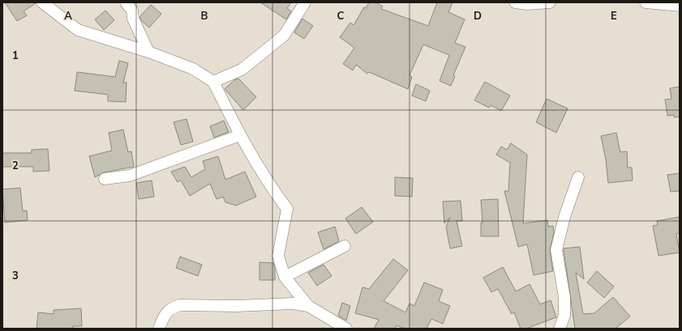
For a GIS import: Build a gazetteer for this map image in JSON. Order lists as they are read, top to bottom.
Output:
{
  "grid": {
    "columns": [
      "A",
      "B",
      "C",
      "D",
      "E"
    ],
    "rows": ["1", "2", "3"]
  }
}
